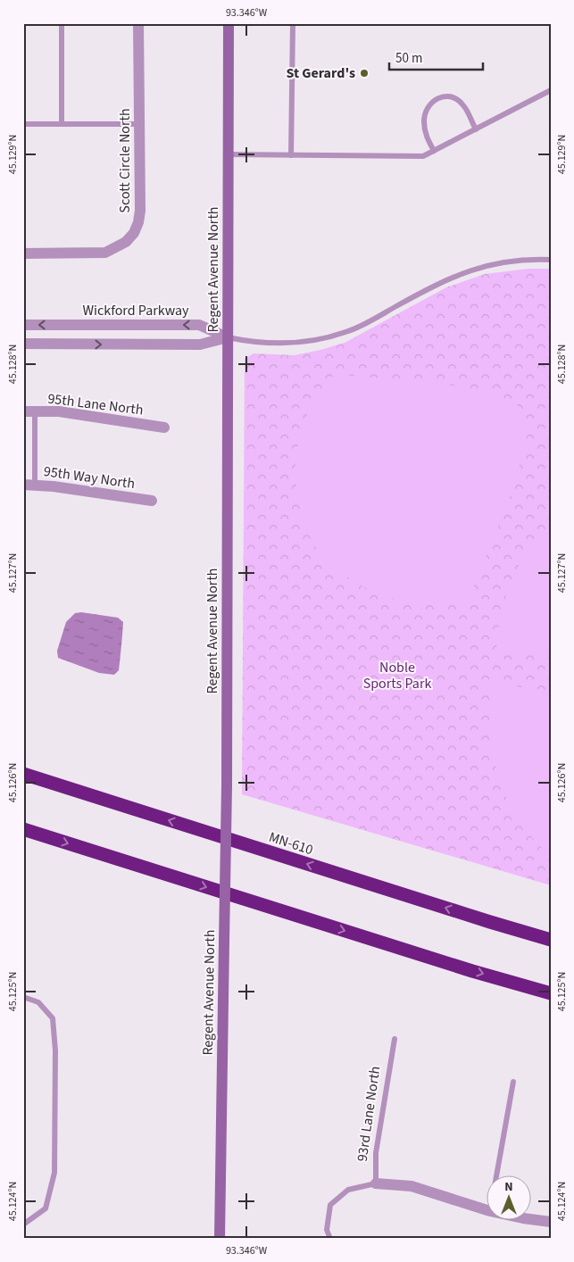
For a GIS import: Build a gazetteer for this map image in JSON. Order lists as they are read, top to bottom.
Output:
{
  "streets": {
    "highway": ["MN-610"],
    "street": [
      "Scott Circle North",
      "Regent Avenue North",
      "Wickford Parkway",
      "95th Lane North",
      "95th Way North"
    ],
    "lane": ["93rd Lane North"]
  },
  "crossings": [
    ["Regent Avenue North", "Wickford Parkway"]
  ],
  "parks": ["Noble Sports Park"],
  "places": ["St Gerard's"],
  "scale_bar": "50 m",
  "north": "top",
  "coordinates": [
    "93.346°W",
    "45.129°N",
    "45.128°N",
    "45.127°N",
    "45.126°N",
    "45.125°N",
    "45.124°N"
  ]
}
